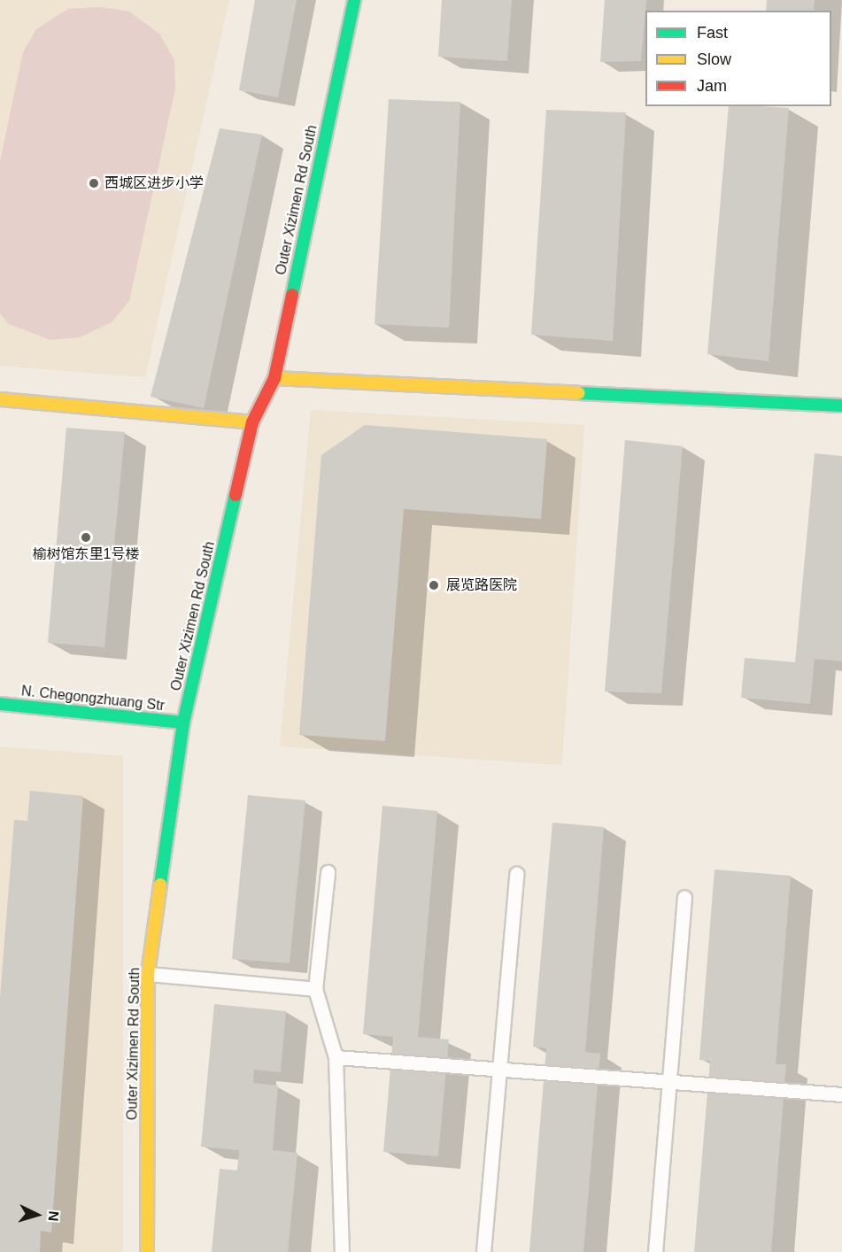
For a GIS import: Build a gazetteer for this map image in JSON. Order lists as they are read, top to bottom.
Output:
{
  "streets": {
    "street": ["Outer Xizimen Rd South", "N. Chegongzhuang Str"]
  },
  "crossings": [
    ["Outer Xizimen Rd South", "N. Chegongzhuang Str"]
  ],
  "places": ["西城区进步小学", "榆树馆东里1号楼", "展览路医院"],
  "legend": ["Fast", "Slow", "Jam"],
  "north": "right"
}
